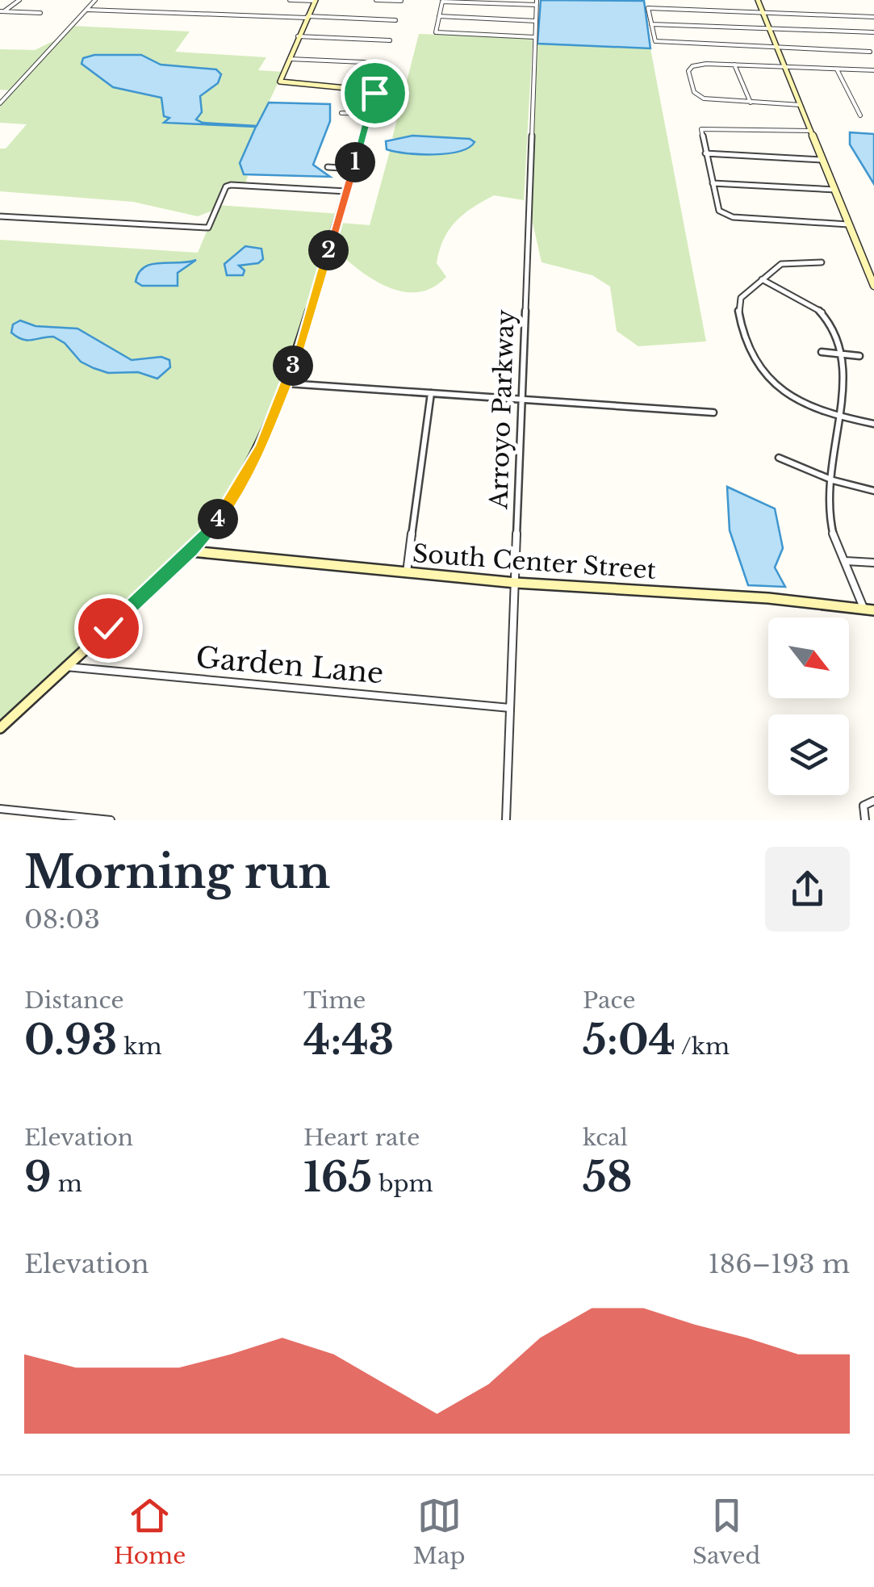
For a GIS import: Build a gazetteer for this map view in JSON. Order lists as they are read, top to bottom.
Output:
{
  "streets": {
    "street": ["Arroyo Parkway", "South Center Street", "Garden Lane"]
  },
  "crossings": [
    ["Arroyo Parkway", "South Center Street"],
    ["Arroyo Parkway", "Garden Lane"]
  ],
  "north": "bottom right",
  "page": {
    "pins": [
      "1",
      "2",
      "3",
      "4"
    ],
    "heading": ["Morning run", "08:03"],
    "stats": [
      ["Distance", "0.93 km"],
      ["Time", "4:43"],
      ["Pace", "5:04 /km"],
      ["Elevation", "9 m"],
      ["Heart rate", "165 bpm"],
      ["kcal", "58"]
    ],
    "chart": ["Elevation", "186–193 m"],
    "tabs": ["Home", "Map", "Saved"]
  }
}
